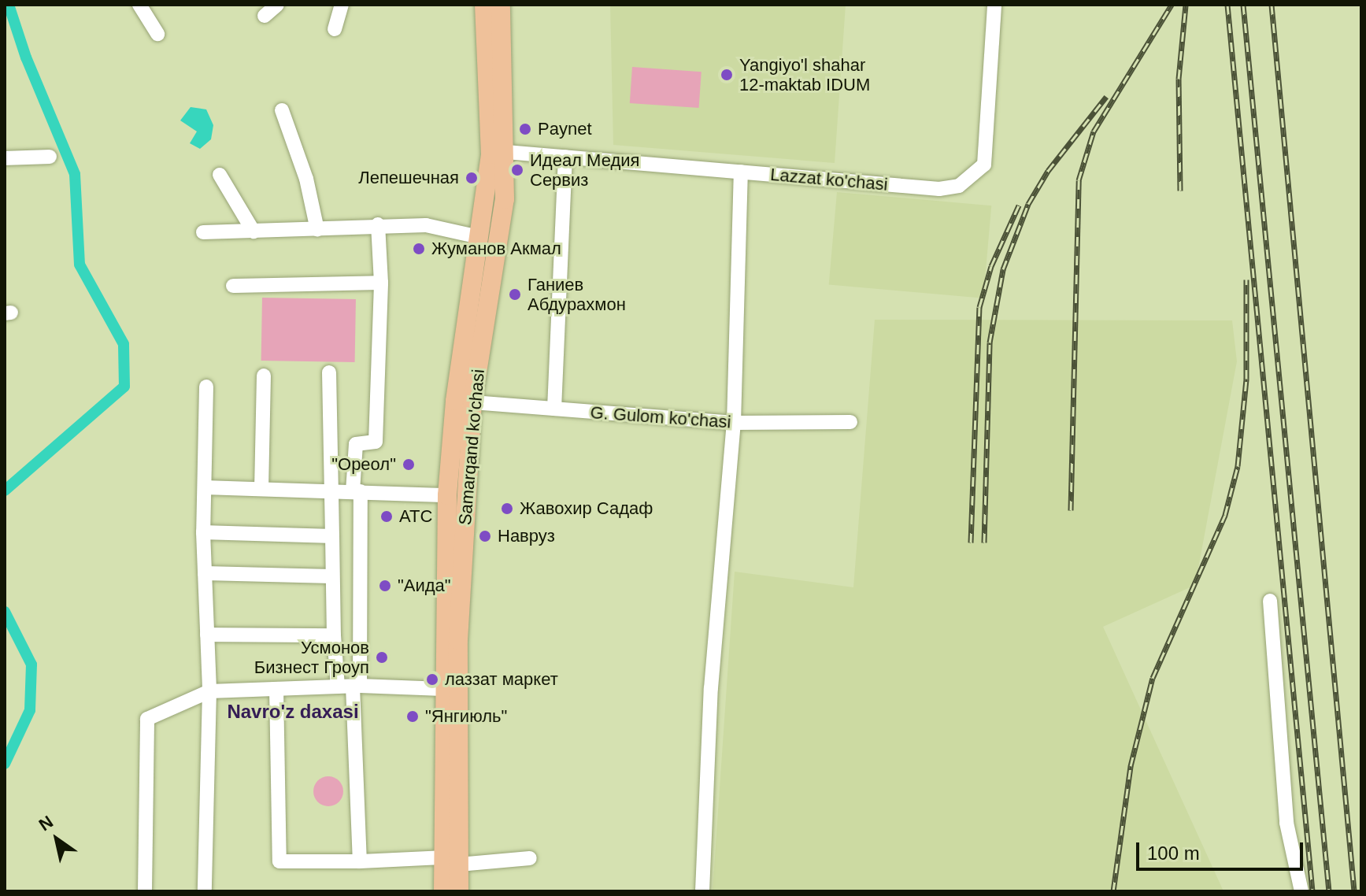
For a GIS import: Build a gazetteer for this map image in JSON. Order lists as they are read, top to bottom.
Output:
{
  "streets": {
    "main road": ["Samarqand ko'chasi"],
    "street": ["Lazzat ko'chasi", "G. Gulom ko'chasi"]
  },
  "crossings": [
    ["Lazzat ko'chasi", "Samarqand ko'chasi"],
    ["G. Gulom ko'chasi", "Samarqand ko'chasi"]
  ],
  "districts": ["Navro'z daxasi"],
  "places": [
    "Yangiyo'l shahar 12-maktab IDUM",
    "Paynet",
    "Идеал Медия Сервиз",
    "Лепешечная",
    "Жуманов Акмал",
    "Ганиев Абдурахмон",
    "\"Ореол\"",
    "Жавохир Садаф",
    "АТС",
    "Навруз",
    "\"Аида\"",
    "Усмонов Бизнест Гроуп",
    "лаззат маркет",
    "\"Янгиюль\""
  ],
  "scale_bar": "100 m",
  "north": "top left"
}
